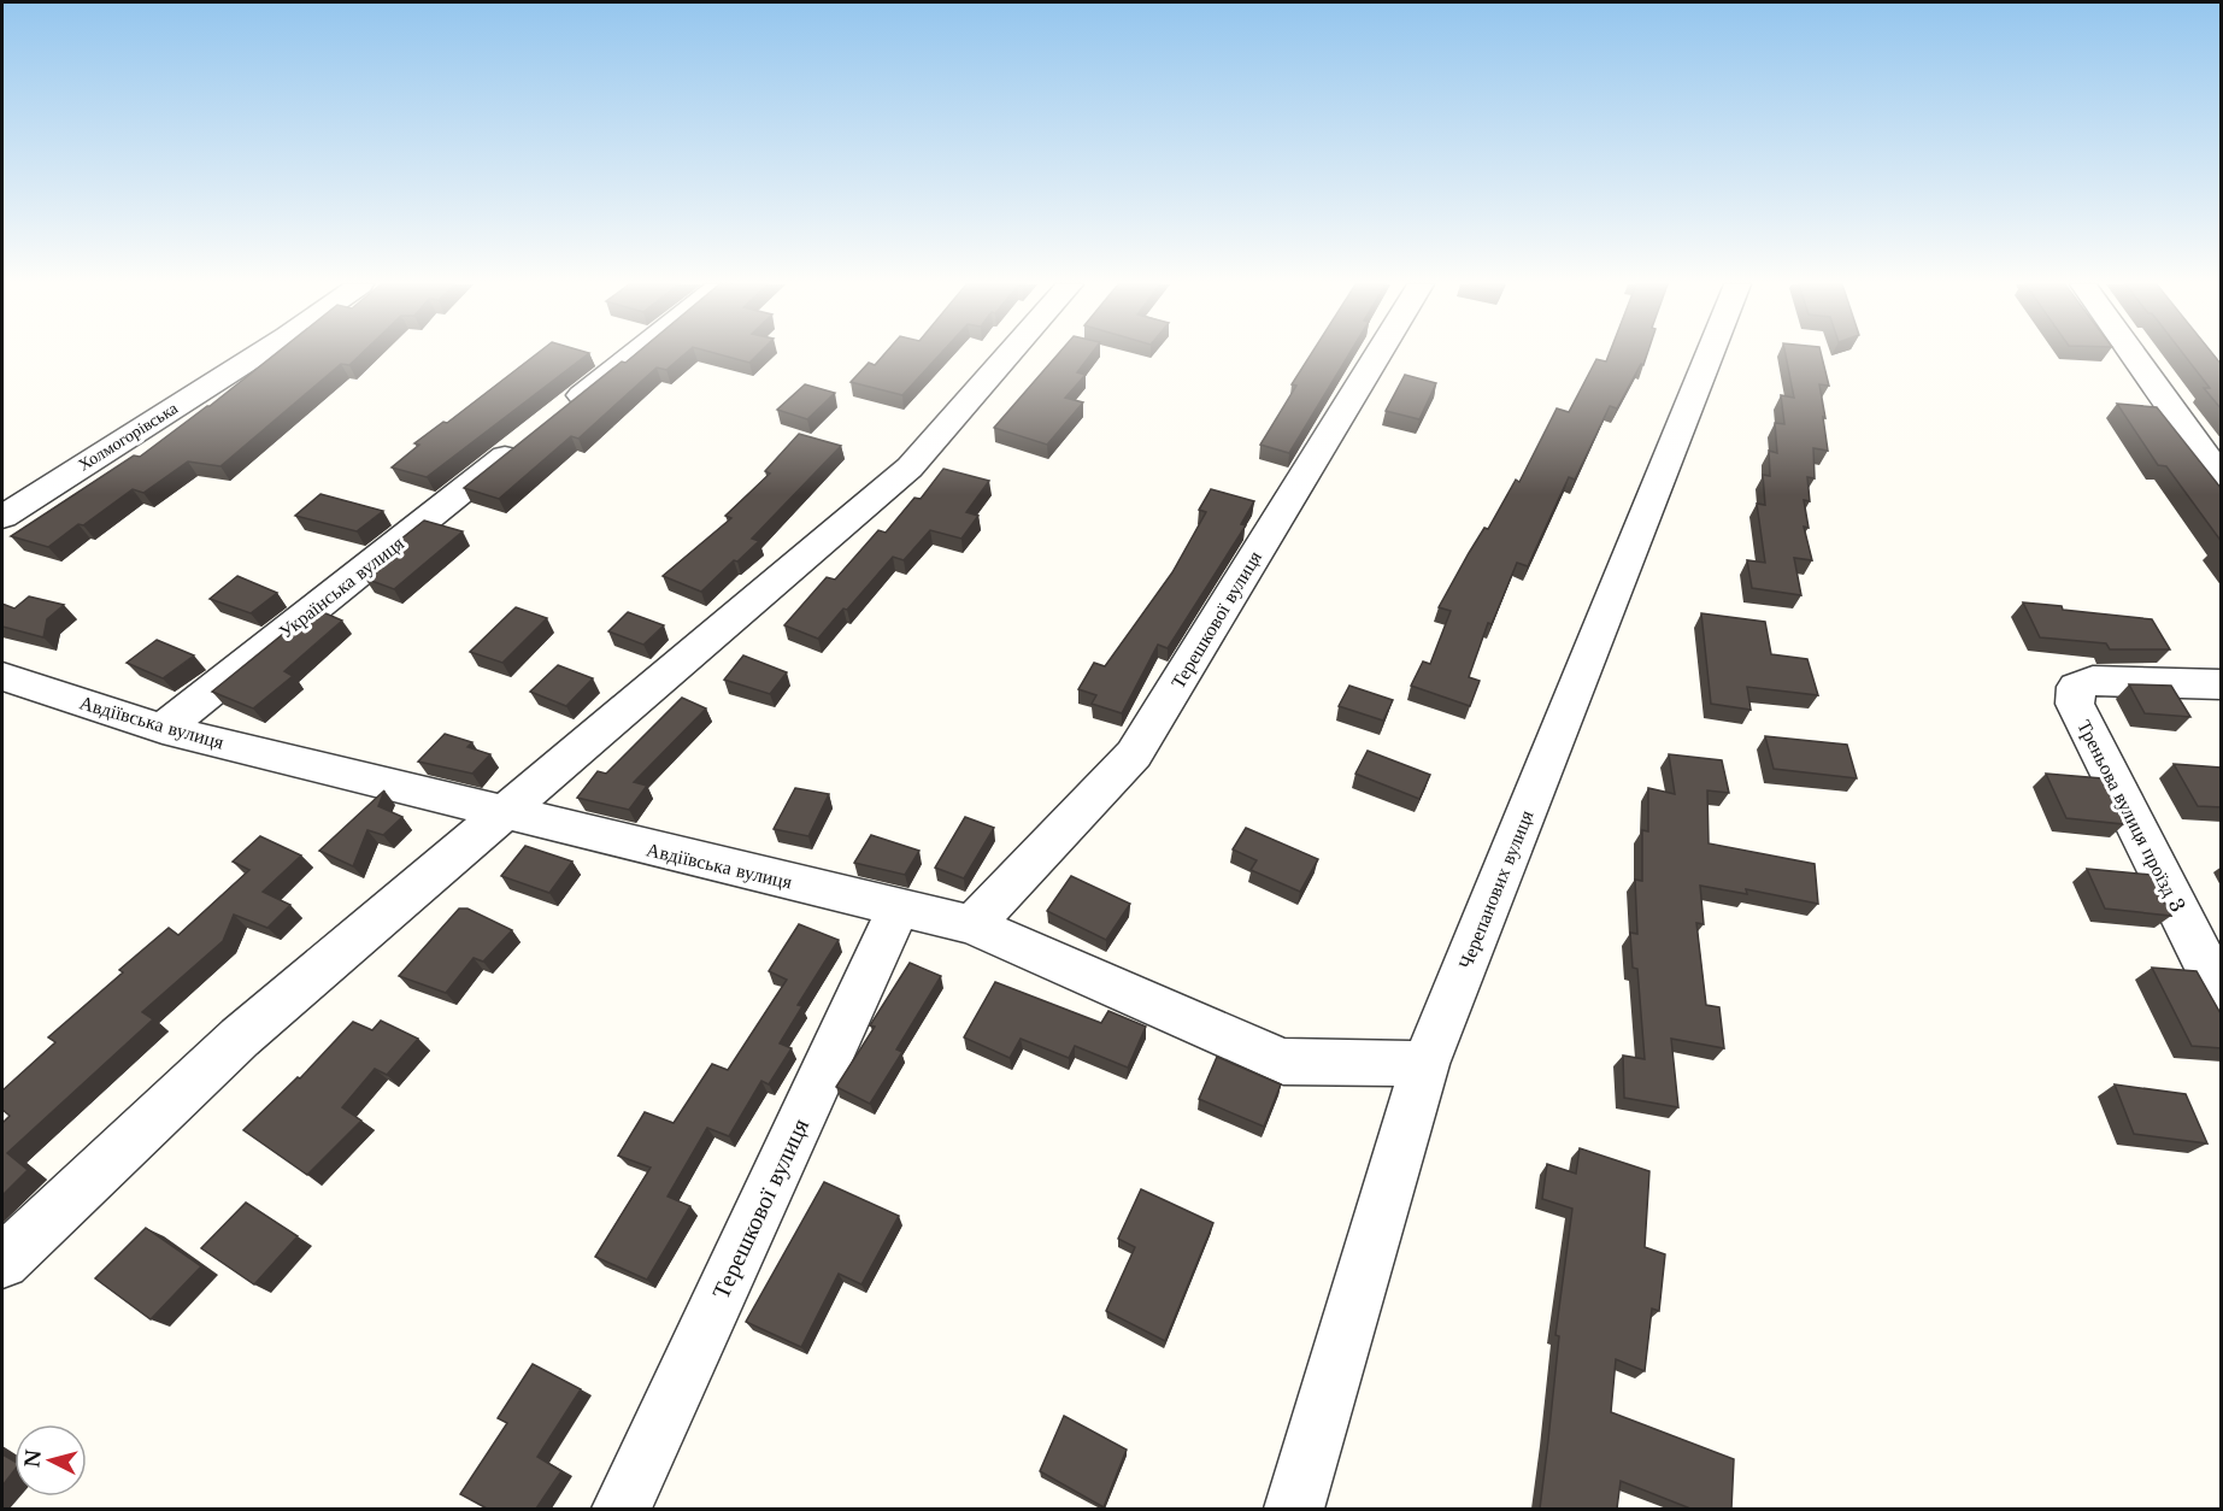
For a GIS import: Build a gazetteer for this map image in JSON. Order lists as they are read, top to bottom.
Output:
{
  "streets": {
    "street": [
      "Холмогорівська",
      "Українська вулиця",
      "Терешкової вулиця",
      "Авдіївська вулиця",
      "Треньова вулиця проїзд 3",
      "Черепанових вулиця"
    ]
  },
  "crossings": [
    ["Українська вулиця", "Авдіївська вулиця"],
    ["Терешкової вулиця", "Авдіївська вулиця"],
    ["Авдіївська вулиця", "Черепанових вулиця"]
  ],
  "north": "left"
}
